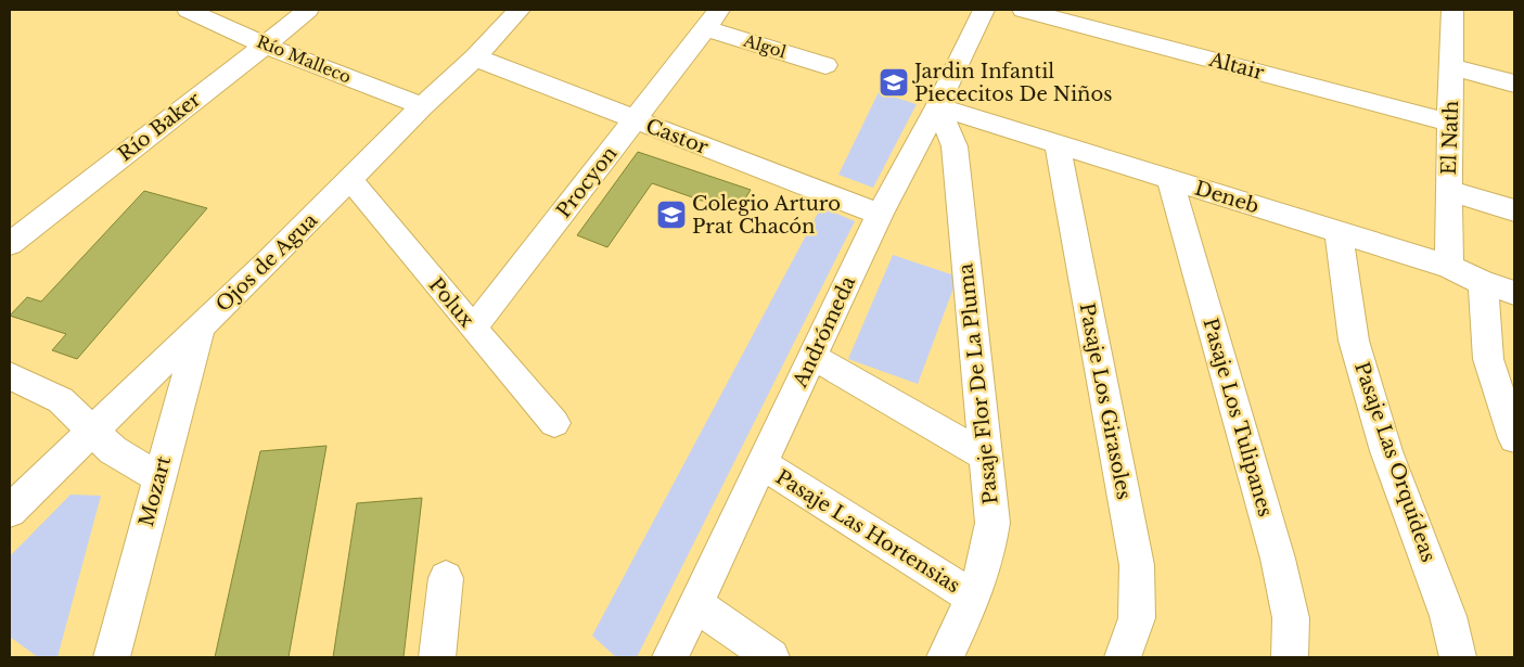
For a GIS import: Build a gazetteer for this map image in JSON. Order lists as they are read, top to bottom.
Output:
{
  "streets": {
    "street": [
      "Algol",
      "Río Malleco",
      "Altair",
      "Río Baker",
      "Castor",
      "El Nath",
      "Procyon",
      "Deneb",
      "Ojos de Agua",
      "Polux",
      "Andrómeda",
      "Pasaje Flor De La Pluma",
      "Pasaje Los Girasoles",
      "Pasaje Los Tulipanes",
      "Pasaje Las Orquídeas",
      "Mozart",
      "Pasaje Las Hortensias"
    ]
  },
  "crossings": [
    ["Algol", "Procyon"],
    ["Río Malleco", "Río Baker"],
    ["Río Malleco", "Ojos de Agua"],
    ["Altair", "El Nath"],
    ["Castor", "Procyon"],
    ["Castor", "Ojos de Agua"],
    ["Castor", "Andrómeda"],
    ["El Nath", "Deneb"],
    ["Procyon", "Polux"],
    ["Deneb", "Andrómeda"],
    ["Deneb", "Pasaje Flor De La Pluma"],
    ["Deneb", "Pasaje Los Girasoles"],
    ["Deneb", "Pasaje Los Tulipanes"],
    ["Deneb", "Pasaje Las Orquídeas"],
    ["Ojos de Agua", "Polux"],
    ["Ojos de Agua", "Mozart"],
    ["Andrómeda", "Pasaje Flor De La Pluma"],
    ["Andrómeda", "Pasaje Las Hortensias"],
    ["Pasaje Flor De La Pluma", "Pasaje Las Hortensias"]
  ],
  "places": {
    "school or university": ["Jardin Infantil Piececitos De Niños", "Colegio Arturo Prat Chacón"]
  }
}
